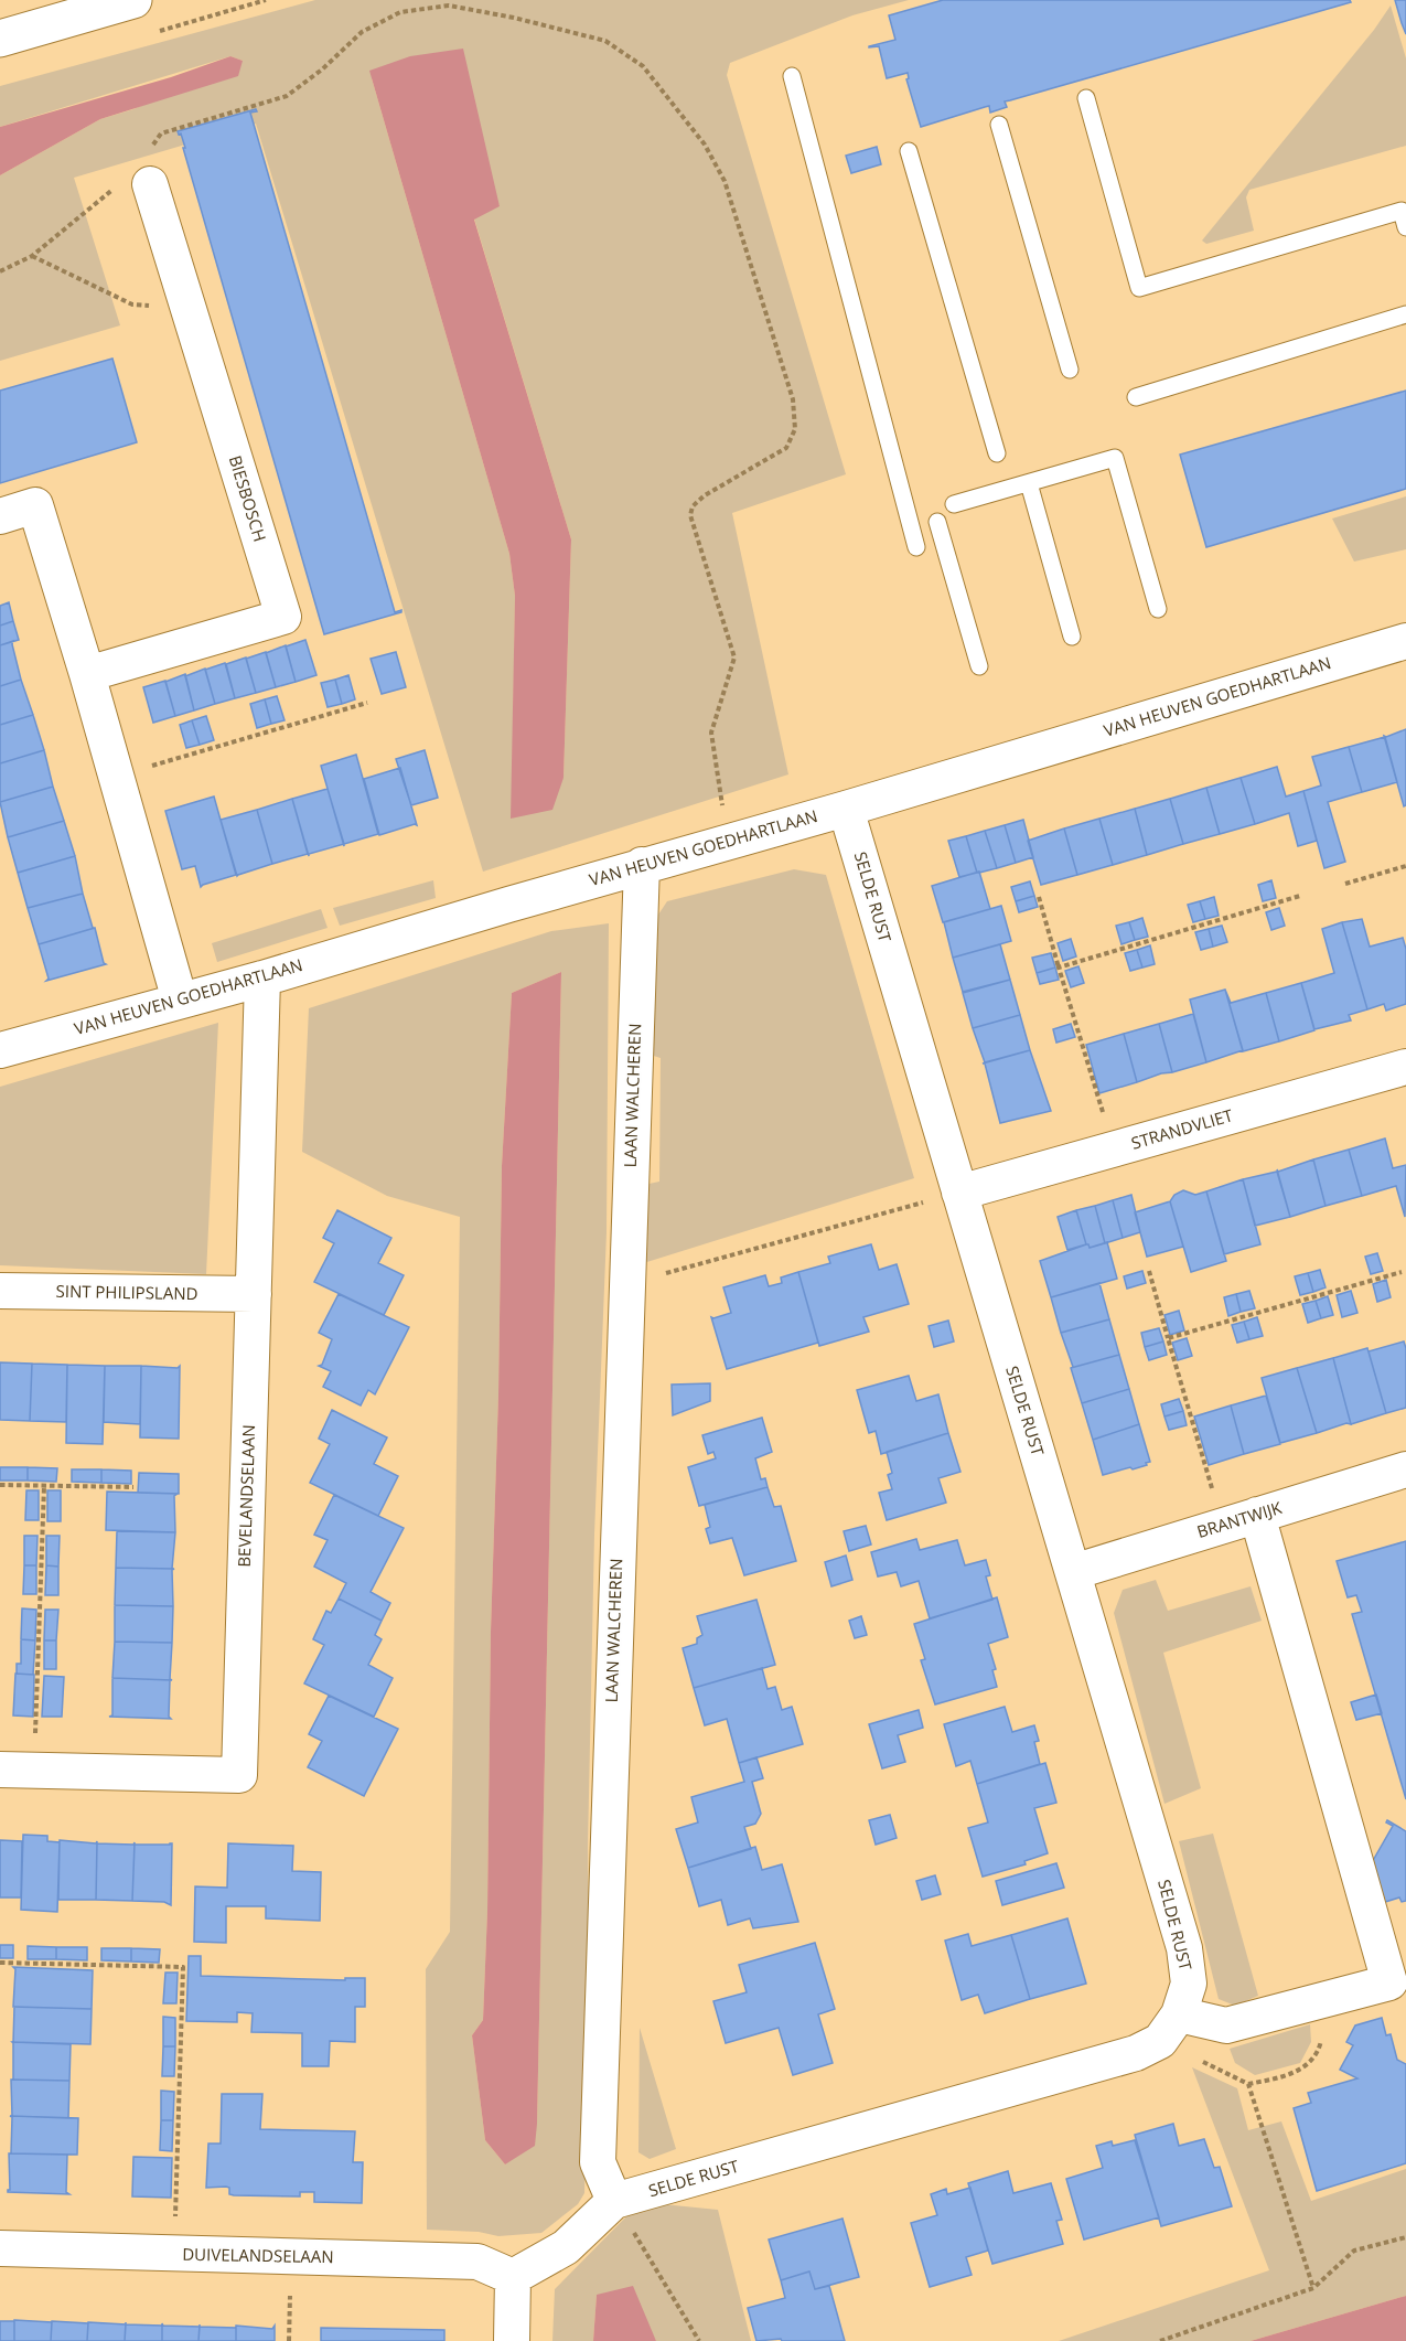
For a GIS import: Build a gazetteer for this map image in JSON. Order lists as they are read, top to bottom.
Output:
{
  "streets": {
    "street": [
      "BIESBOSCH",
      "VAN HEUVEN GOEDHARTLAAN",
      "SELDE RUST",
      "LAAN WALCHEREN",
      "STRANDVLIET",
      "SINT PHILIPSLAND",
      "BEVELANDSELAAN",
      "BRANTWIJK",
      "DUIVELANDSELAAN"
    ]
  },
  "crossings": [
    ["VAN HEUVEN GOEDHARTLAAN", "SELDE RUST"],
    ["VAN HEUVEN GOEDHARTLAAN", "LAAN WALCHEREN"],
    ["VAN HEUVEN GOEDHARTLAAN", "BEVELANDSELAAN"],
    ["SELDE RUST", "LAAN WALCHEREN"],
    ["SELDE RUST", "STRANDVLIET"],
    ["SELDE RUST", "BRANTWIJK"],
    ["SINT PHILIPSLAND", "BEVELANDSELAAN"]
  ]
}
